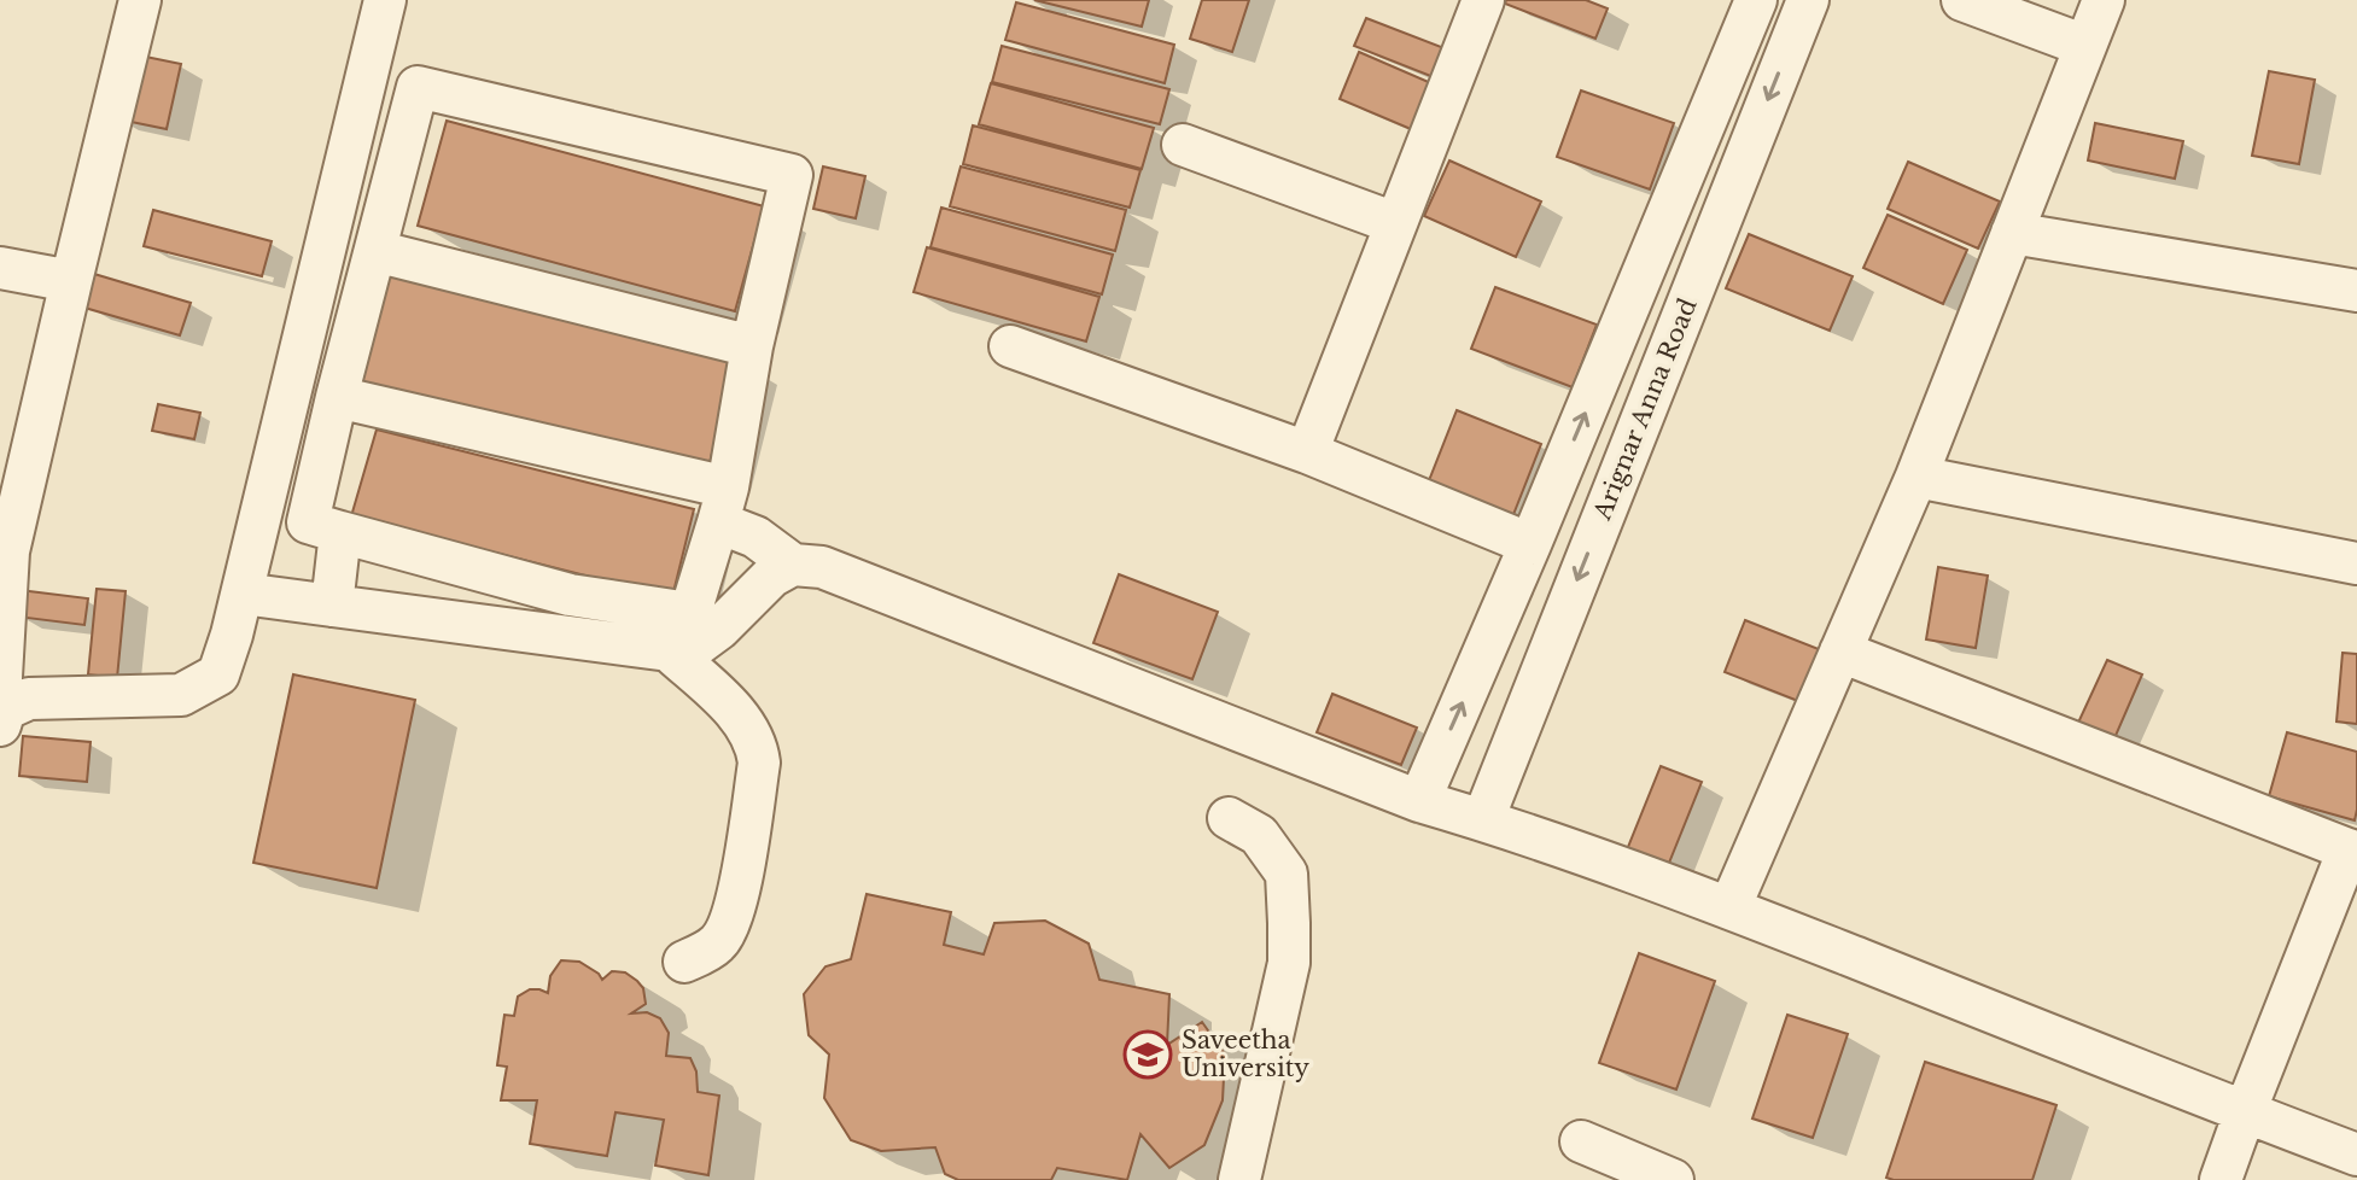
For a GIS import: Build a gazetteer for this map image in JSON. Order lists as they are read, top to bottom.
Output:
{
  "streets": {
    "street": ["Arignar Anna Road"]
  },
  "places": {
    "school or university": ["Saveetha University"]
  }
}
